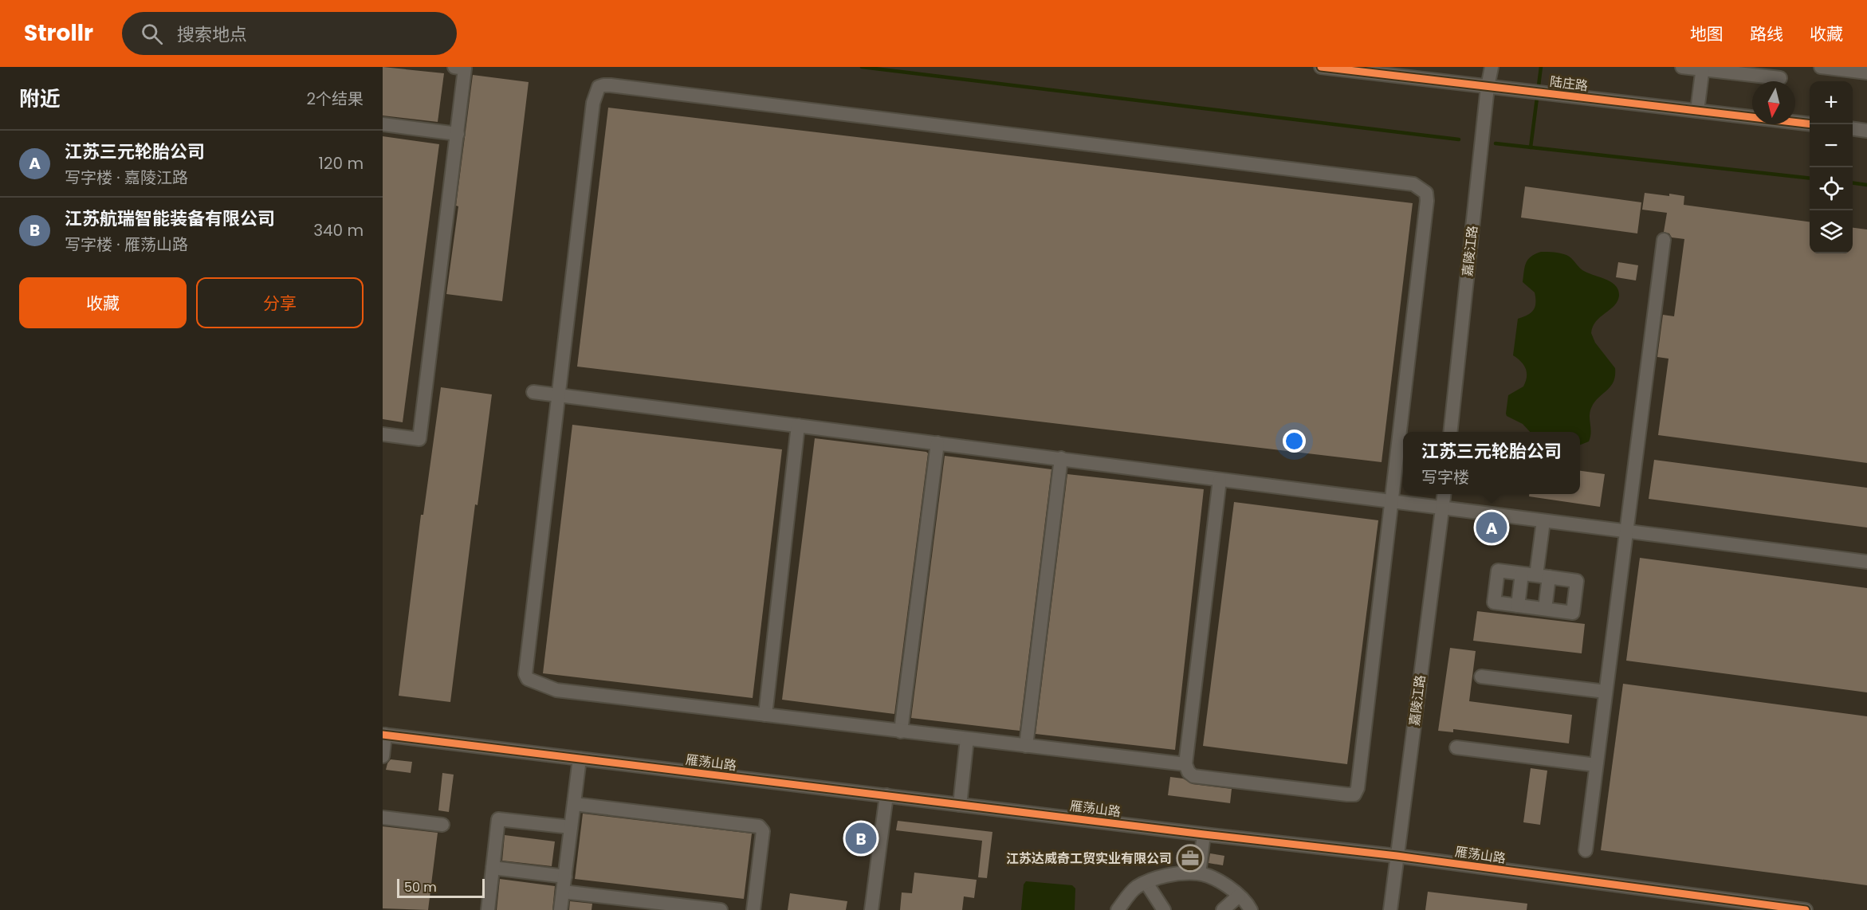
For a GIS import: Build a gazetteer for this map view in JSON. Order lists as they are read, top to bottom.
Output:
{
  "streets": {
    "street": ["陆庄路", "嘉陵江路", "雁荡山路"]
  },
  "crossings": [
    ["陆庄路", "嘉陵江路"],
    ["嘉陵江路", "雁荡山路"]
  ],
  "places": {
    "office": ["江苏达威奇工贸实业有限公司"]
  },
  "scale_bar": "50 m",
  "north": "bottom",
  "page": {
    "header": "Strollr",
    "search": "搜索地点",
    "nav": ["地图", "路线", "收藏"],
    "heading": ["附近", "2个结果"],
    "map_buttons": ["+", "−"],
    "list": [
      {
        "mark": "A",
        "name": "江苏三元轮胎公司",
        "note": "写字楼 · 嘉陵江路",
        "value": "120 m"
      },
      {
        "mark": "B",
        "name": "江苏航瑞智能装备有限公司",
        "note": "写字楼 · 雁荡山路",
        "value": "340 m"
      }
    ],
    "buttons": ["收藏", "分享"],
    "popup": ["江苏三元轮胎公司", "写字楼"],
    "pins": ["A", "B"],
    "scale": "50 m"
  }
}
